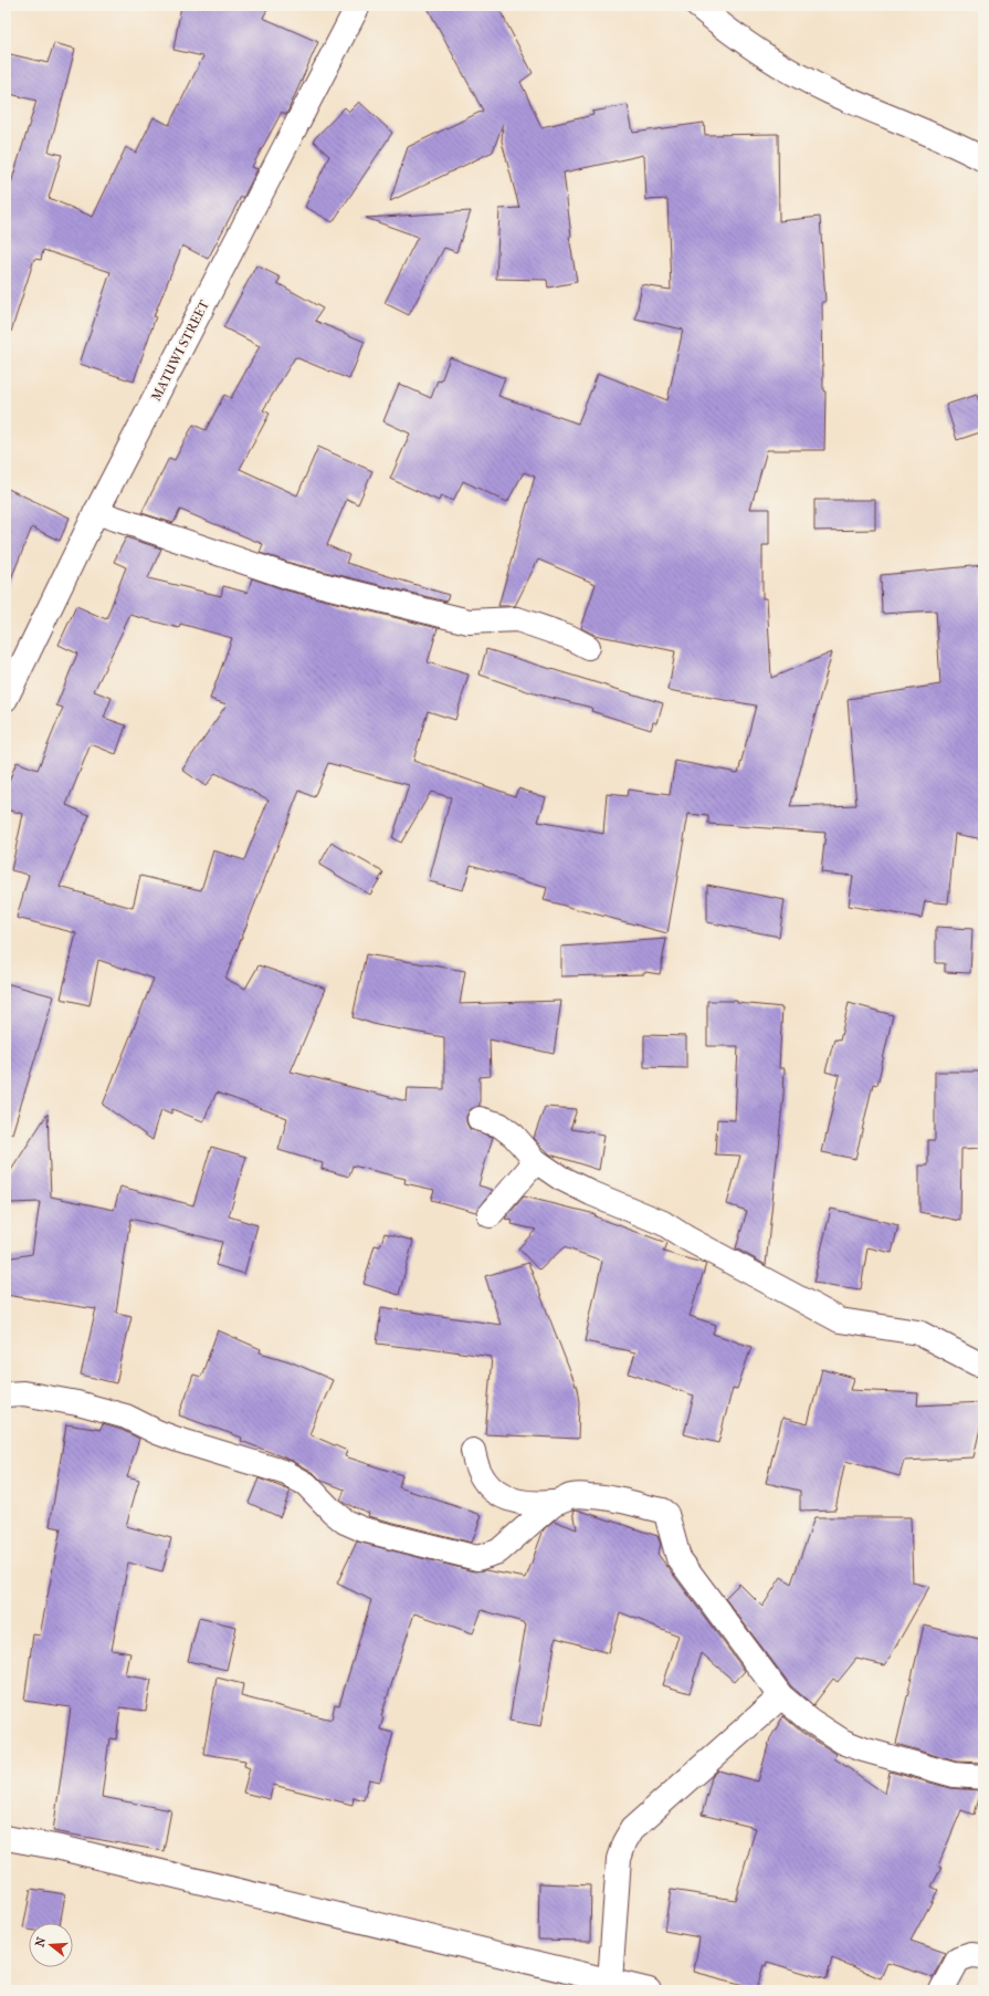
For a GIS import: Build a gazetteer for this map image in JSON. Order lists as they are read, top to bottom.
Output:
{
  "streets": {
    "street": ["MATUWI STREET"]
  },
  "north": "left"
}
